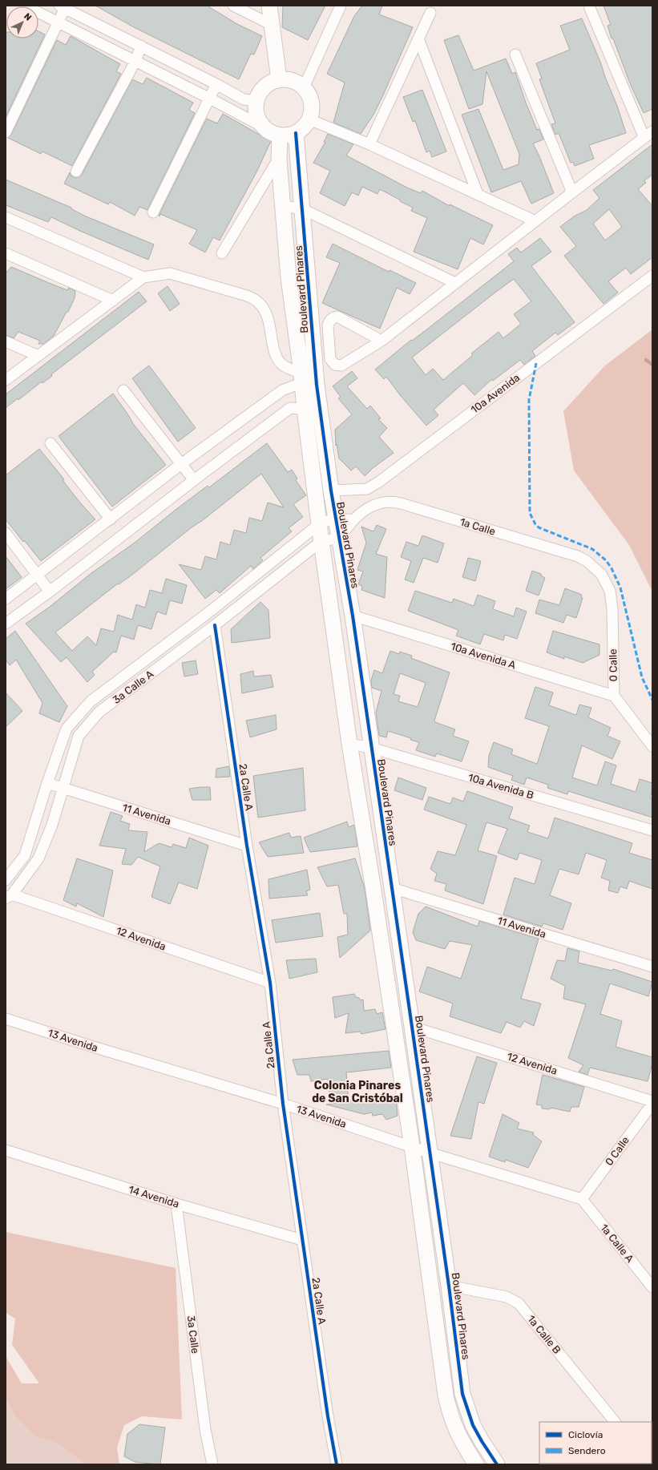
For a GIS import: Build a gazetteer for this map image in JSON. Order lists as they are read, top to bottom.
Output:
{
  "streets": {
    "street": [
      "Boulevard Pinares",
      "10a Avenida",
      "1a Calle",
      "10a Avenida A",
      "0 Calle",
      "3a Calle A",
      "10a Avenida B",
      "2a Calle A",
      "11 Avenida",
      "12 Avenida",
      "13 Avenida",
      "14 Avenida",
      "1a Calle A",
      "3a Calle",
      "1a Calle B"
    ]
  },
  "crossings": [
    ["Boulevard Pinares", "10a Avenida"],
    ["Boulevard Pinares", "1a Calle"],
    ["Boulevard Pinares", "10a Avenida A"],
    ["Boulevard Pinares", "3a Calle A"],
    ["Boulevard Pinares", "10a Avenida B"],
    ["Boulevard Pinares", "11 Avenida"],
    ["Boulevard Pinares", "12 Avenida"],
    ["Boulevard Pinares", "13 Avenida"],
    ["Boulevard Pinares", "1a Calle B"],
    ["1a Calle", "0 Calle"],
    ["1a Calle", "3a Calle A"],
    ["10a Avenida A", "0 Calle"],
    ["0 Calle", "12 Avenida"],
    ["0 Calle", "13 Avenida"],
    ["0 Calle", "1a Calle A"],
    ["3a Calle A", "2a Calle A"],
    ["3a Calle A", "11 Avenida"],
    ["3a Calle A", "12 Avenida"],
    ["2a Calle A", "11 Avenida"],
    ["2a Calle A", "12 Avenida"],
    ["2a Calle A", "13 Avenida"],
    ["2a Calle A", "14 Avenida"],
    ["13 Avenida", "1a Calle A"],
    ["14 Avenida", "3a Calle"]
  ],
  "districts": ["Colonia Pinares de San Cristóbal"],
  "legend": ["Ciclovía", "Sendero"],
  "north": "top right"
}
